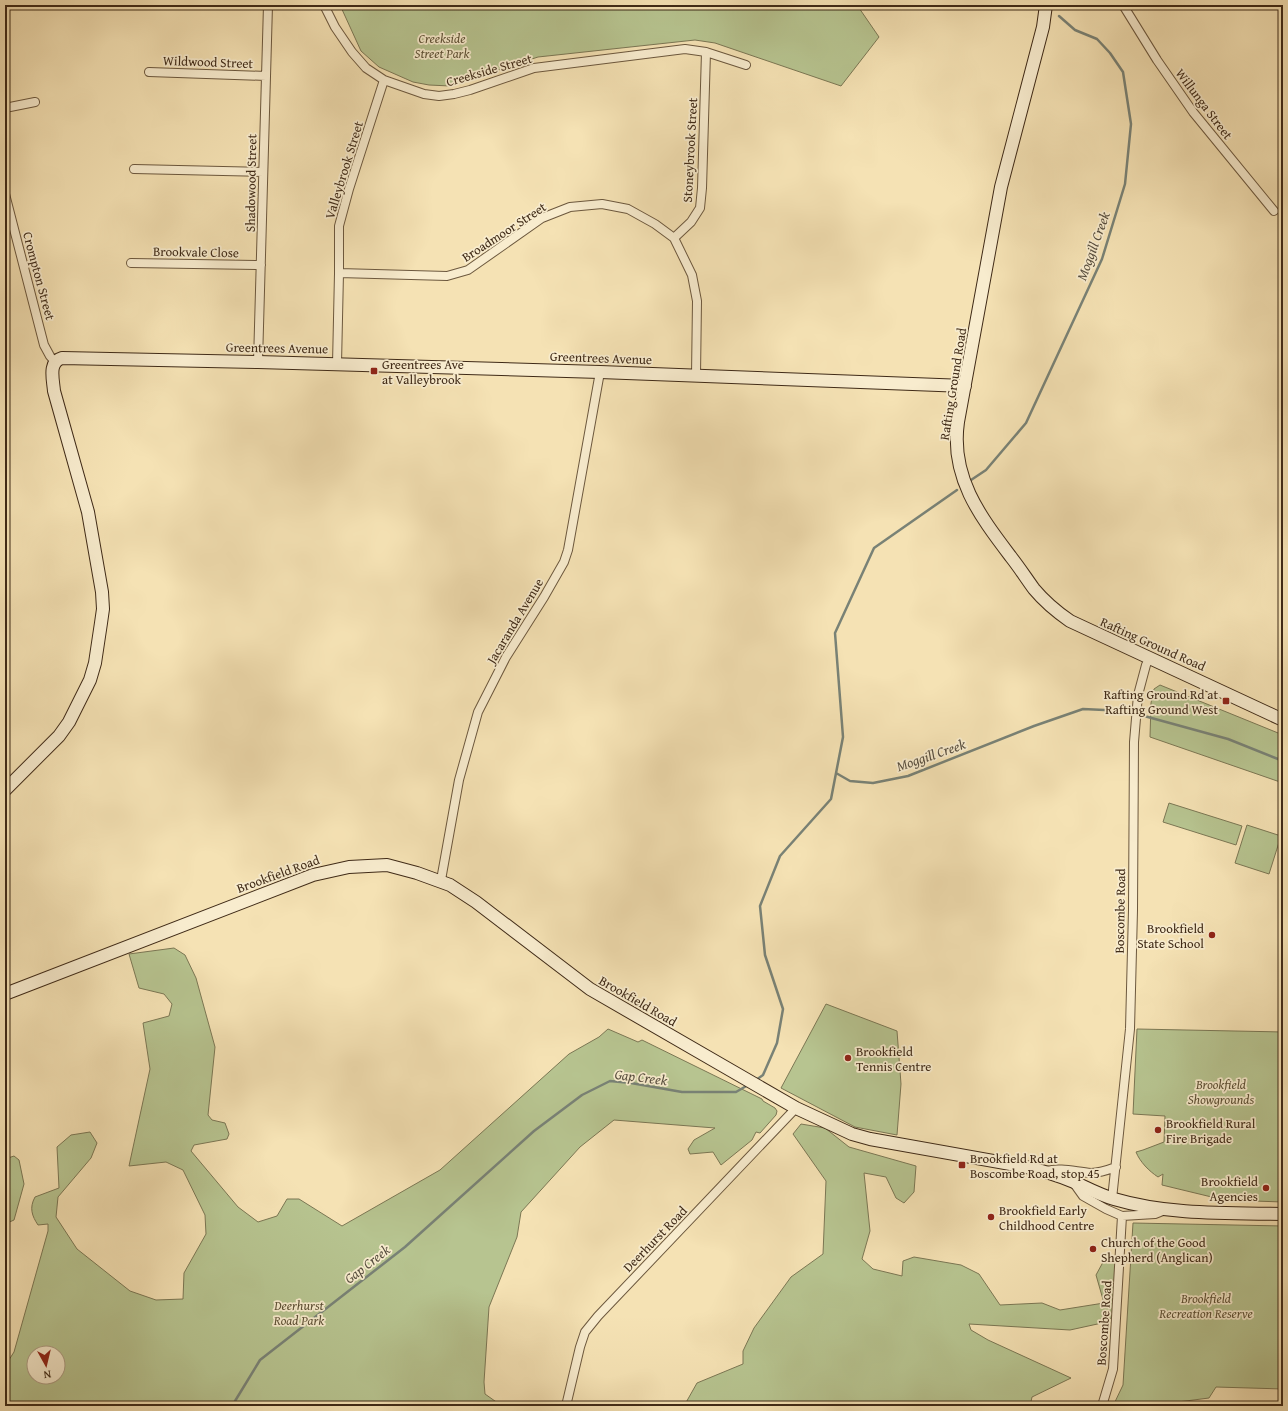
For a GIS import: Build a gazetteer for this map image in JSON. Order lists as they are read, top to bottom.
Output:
{
  "streets": {
    "main road": ["Greentrees Avenue", "Rafting Ground Road", "Brookfield Road"],
    "street": [
      "Wildwood Street",
      "Creekside Street",
      "Willunga Street",
      "Stoneybrook Street",
      "Valleybrook Street",
      "Shadowood Street",
      "Broadmoor Street",
      "Brookvale Close",
      "Crompton Street",
      "Jacaranda Avenue",
      "Boscombe Road",
      "Deerhurst Road"
    ]
  },
  "crossings": [
    ["Wildwood Street", "Shadowood Street"],
    ["Creekside Street", "Stoneybrook Street"],
    ["Creekside Street", "Valleybrook Street"],
    ["Stoneybrook Street", "Broadmoor Street"],
    ["Valleybrook Street", "Broadmoor Street"],
    ["Valleybrook Street", "Greentrees Avenue"],
    ["Shadowood Street", "Brookvale Close"],
    ["Shadowood Street", "Greentrees Avenue"],
    ["Broadmoor Street", "Greentrees Avenue"],
    ["Crompton Street", "Greentrees Avenue"],
    ["Greentrees Avenue", "Rafting Ground Road"],
    ["Greentrees Avenue", "Jacaranda Avenue"],
    ["Rafting Ground Road", "Boscombe Road"],
    ["Jacaranda Avenue", "Brookfield Road"],
    ["Brookfield Road", "Boscombe Road"],
    ["Brookfield Road", "Deerhurst Road"]
  ],
  "water": ["Moggill Creek", "Gap Creek"],
  "parks": [
    "Creekside Street Park",
    "Brookfield Showgrounds",
    "Brookfield Recreation Reserve",
    "Deerhurst Road Park"
  ],
  "places": {
    "transit": ["Greentrees Ave at Valleybrook", "Rafting Ground Rd at Rafting Ground West", "Brookfield Rd at Boscombe Road, stop 45"],
    "other": [
      "Brookfield State School",
      "Brookfield Tennis Centre",
      "Brookfield Rural Fire Brigade",
      "Brookfield Agencies",
      "Brookfield Early Childhood Centre",
      "Church of the Good Shepherd (Anglican)"
    ]
  },
  "north": "bottom"
}
